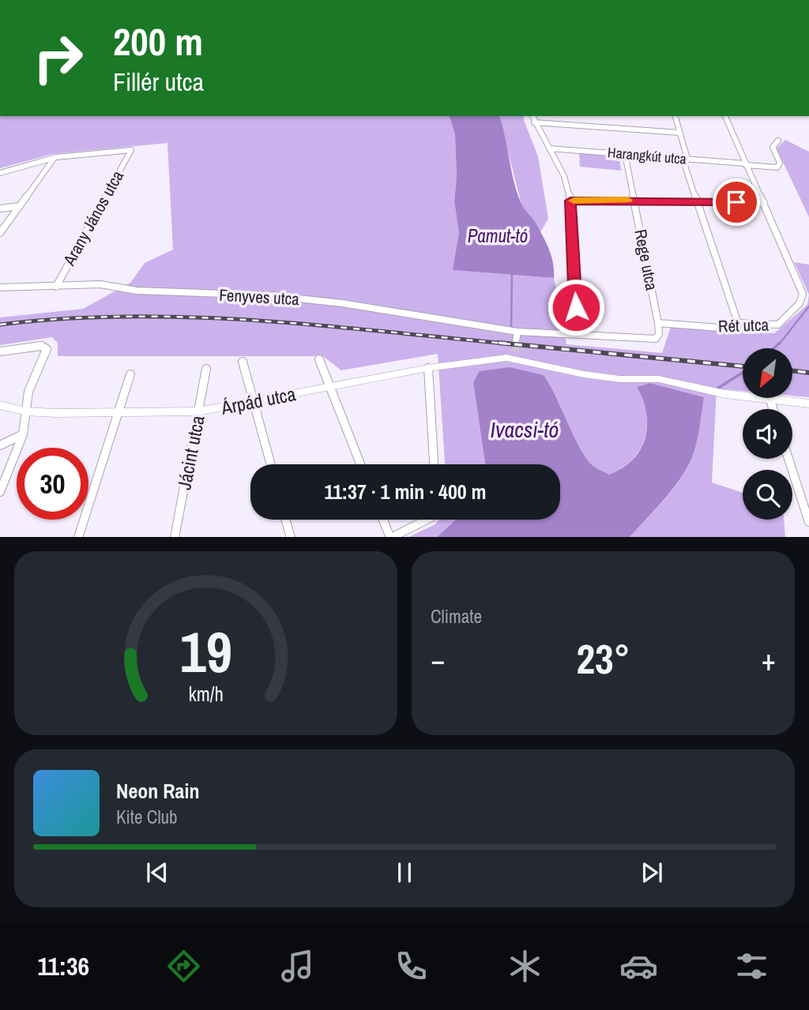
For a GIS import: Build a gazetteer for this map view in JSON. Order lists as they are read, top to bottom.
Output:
{
  "streets": {
    "street": [
      "Harangkút utca",
      "Arany János utca",
      "Rege utca",
      "Fenyves utca",
      "Rét utca",
      "Árpád utca",
      "Jácint utca"
    ]
  },
  "crossings": [
    ["Harangkút utca", "Rege utca"],
    ["Harangkút utca", "Rét utca"],
    ["Arany János utca", "Fenyves utca"],
    ["Rege utca", "Fenyves utca"],
    ["Rege utca", "Rét utca"],
    ["Árpád utca", "Jácint utca"]
  ],
  "water": ["Pamut-tó", "Ivacsi-tó"],
  "north": "bottom left",
  "page": {
    "turn": ["200 m", "Fillér utca"],
    "limit": "30",
    "trip": "11:37 · 1 min · 400 m",
    "tile": "Climate",
    "heat": ["−", "23°", "+"],
    "song": ["Neon Rain", "Kite Club"],
    "tabs": "11:36",
    "gauge": ["19", "km/h"]
  }
}
